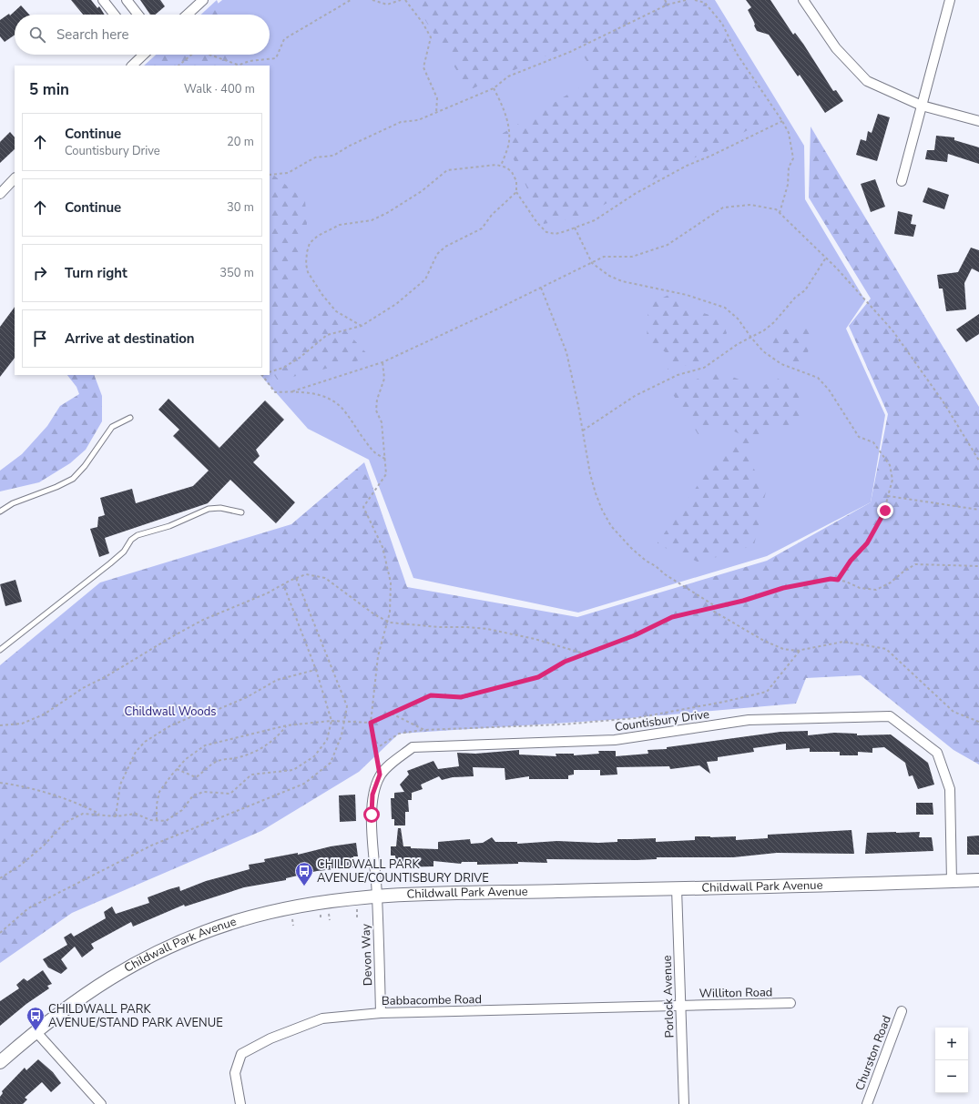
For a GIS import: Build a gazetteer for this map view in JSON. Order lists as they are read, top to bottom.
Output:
{
  "streets": {
    "street": [
      "Countisbury Drive",
      "Childwall Park Avenue",
      "Devon Way",
      "Williton Road",
      "Porlock Avenue",
      "Babbacombe Road",
      "Churston Road"
    ]
  },
  "crossings": [
    ["Countisbury Drive", "Childwall Park Avenue"],
    ["Countisbury Drive", "Devon Way"],
    ["Childwall Park Avenue", "Devon Way"],
    ["Childwall Park Avenue", "Porlock Avenue"],
    ["Devon Way", "Babbacombe Road"],
    ["Williton Road", "Porlock Avenue"],
    ["Williton Road", "Babbacombe Road"],
    ["Porlock Avenue", "Babbacombe Road"]
  ],
  "parks": ["Childwall Woods"],
  "places": {
    "bus stop": ["CHILDWALL PARK AVENUE/COUNTISBURY DRIVE", "CHILDWALL PARK AVENUE/STAND PARK AVENUE"]
  },
  "page": {
    "search": "Search here",
    "heading": ["5 min", "Walk · 400 m"],
    "list": [
      ["Continue", "Countisbury Drive", "20 m"],
      ["Continue", "30 m"],
      ["Turn right", "350 m"],
      "Arrive at destination"
    ],
    "map_buttons": ["+", "−"]
  }
}
